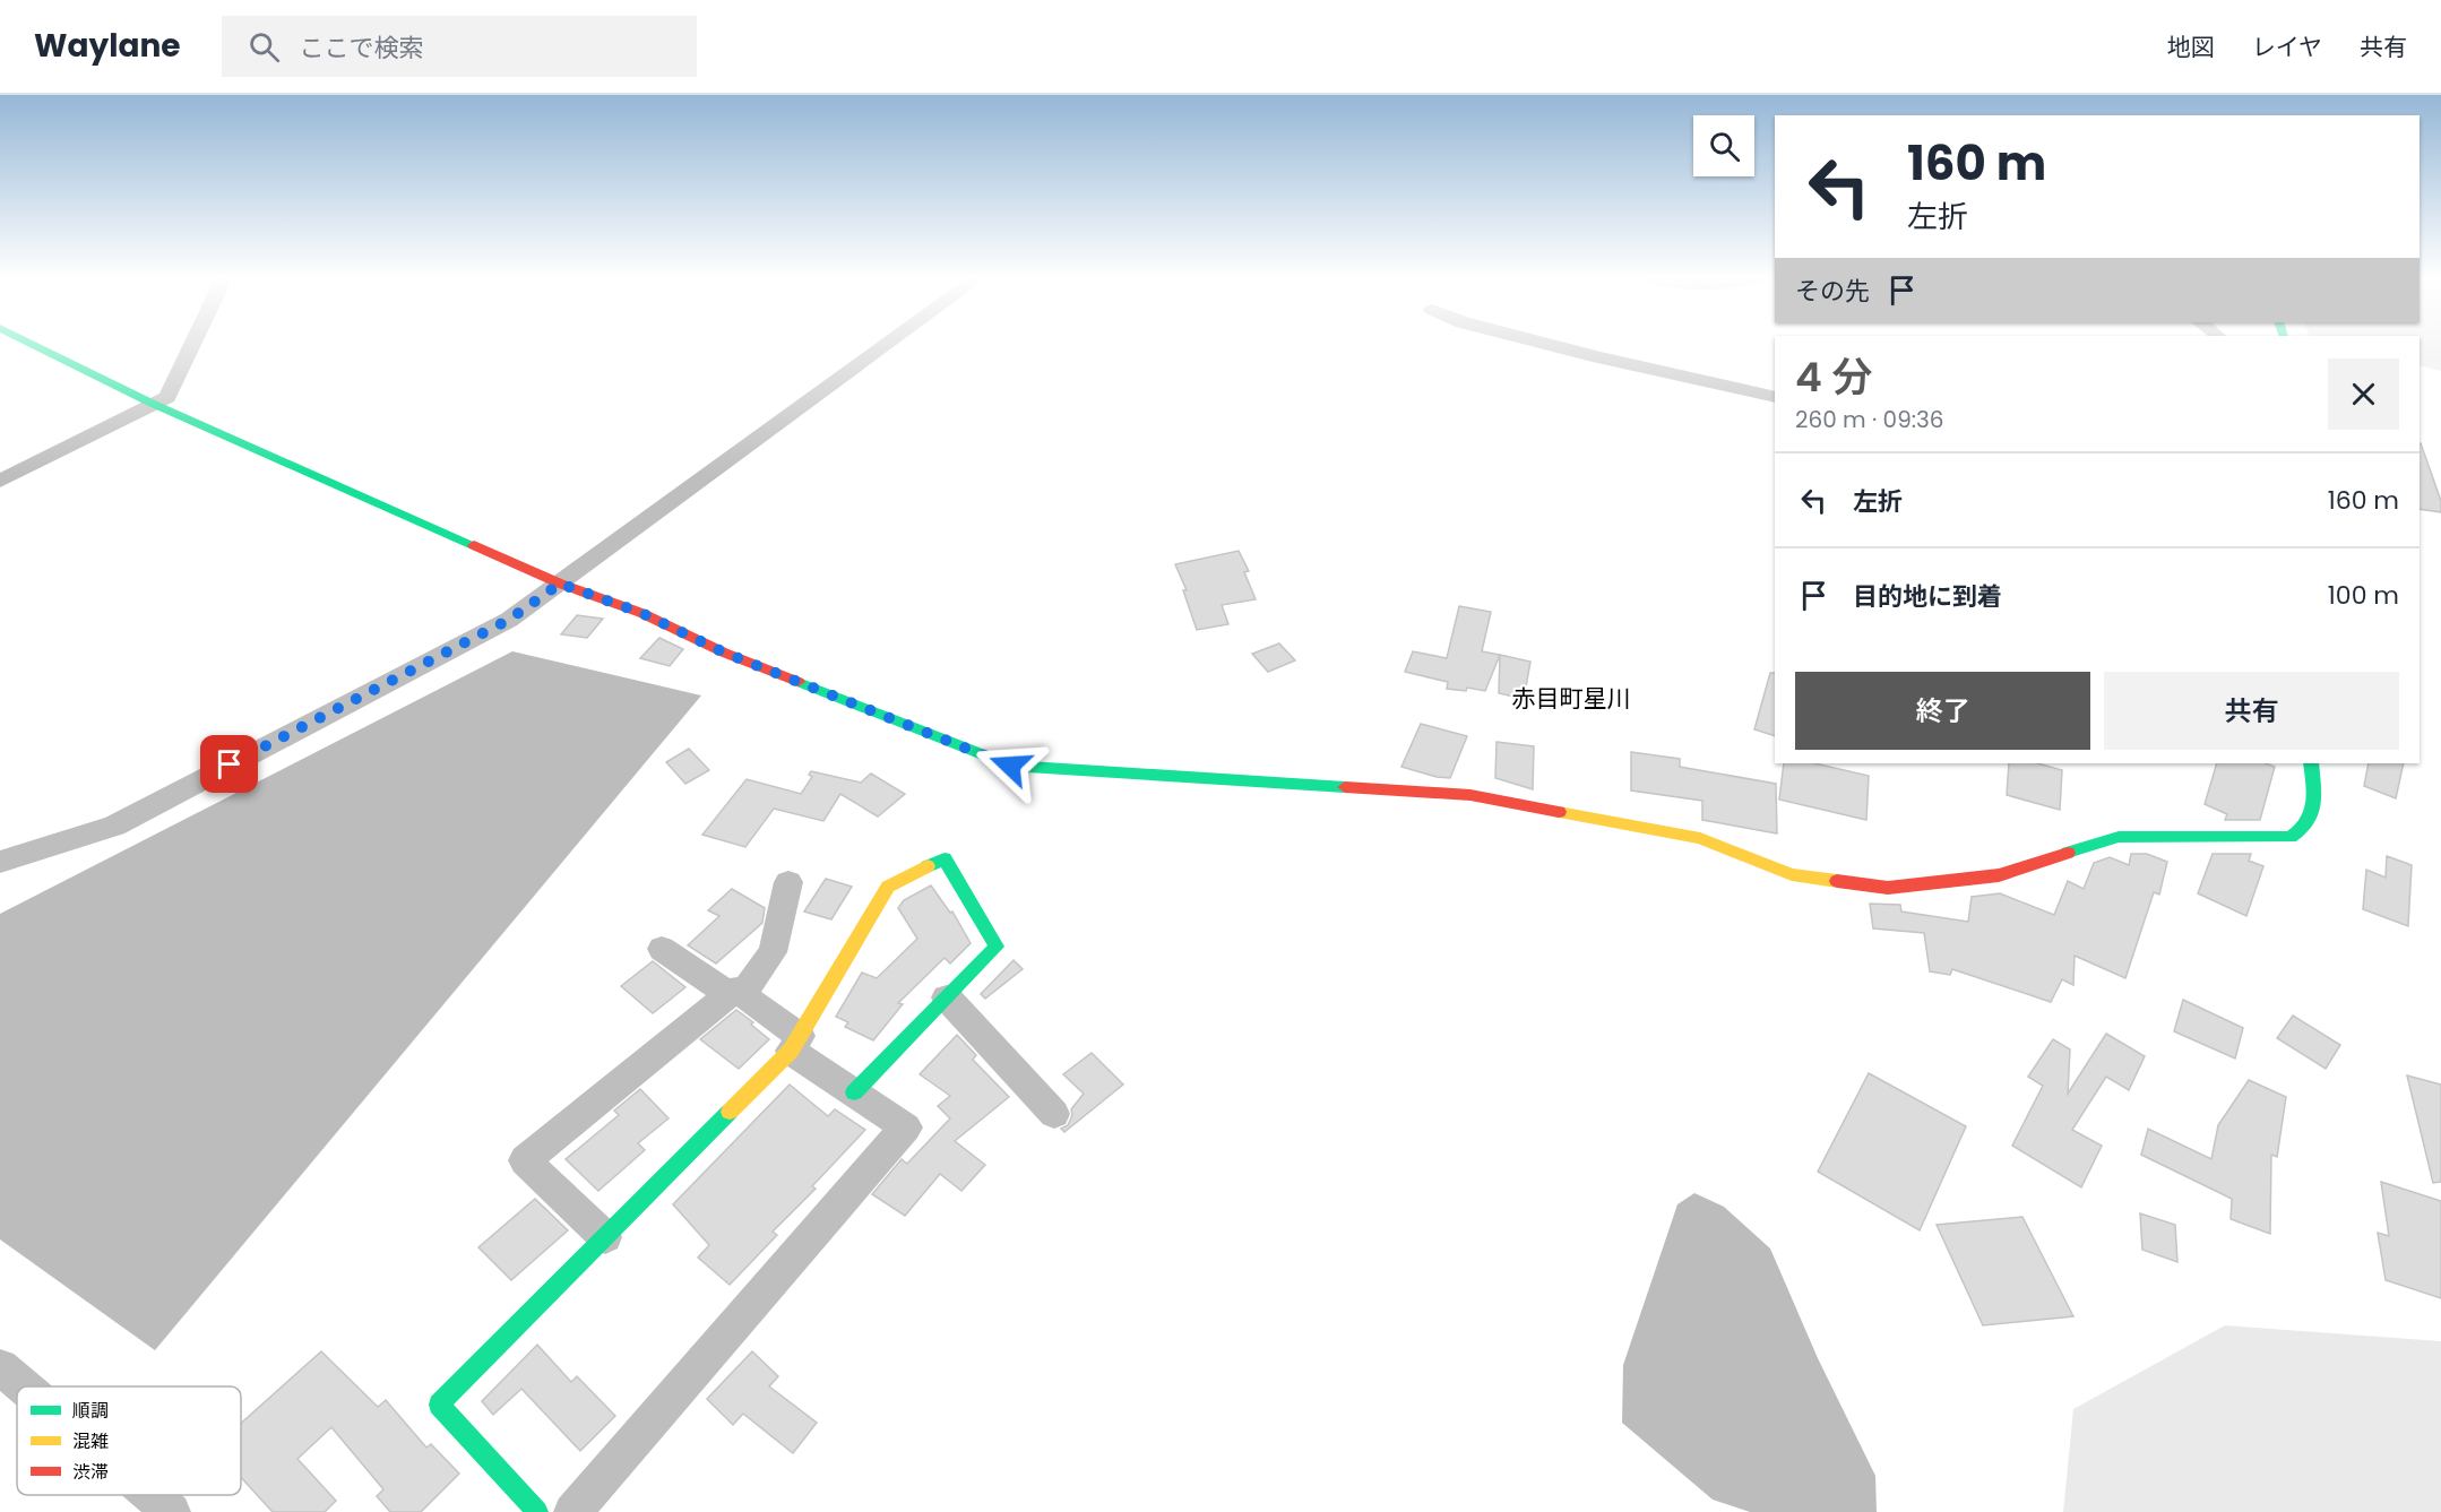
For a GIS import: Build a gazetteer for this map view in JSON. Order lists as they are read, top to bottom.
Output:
{
  "districts": ["赤目町星川"],
  "legend": ["順調", "混雑", "渋滞"],
  "page": {
    "header": "Waylane",
    "search": "ここで検索",
    "nav": ["地図", "レイヤ", "共有"],
    "turn": ["160 m", "左折"],
    "then": "その先",
    "heading": ["4 分", "260 m · 09:36"],
    "list": [
      {
        "name": "左折",
        "value": "160 m"
      },
      {
        "name": "目的地に到着",
        "value": "100 m"
      }
    ],
    "buttons": ["終了", "共有"]
  }
}
